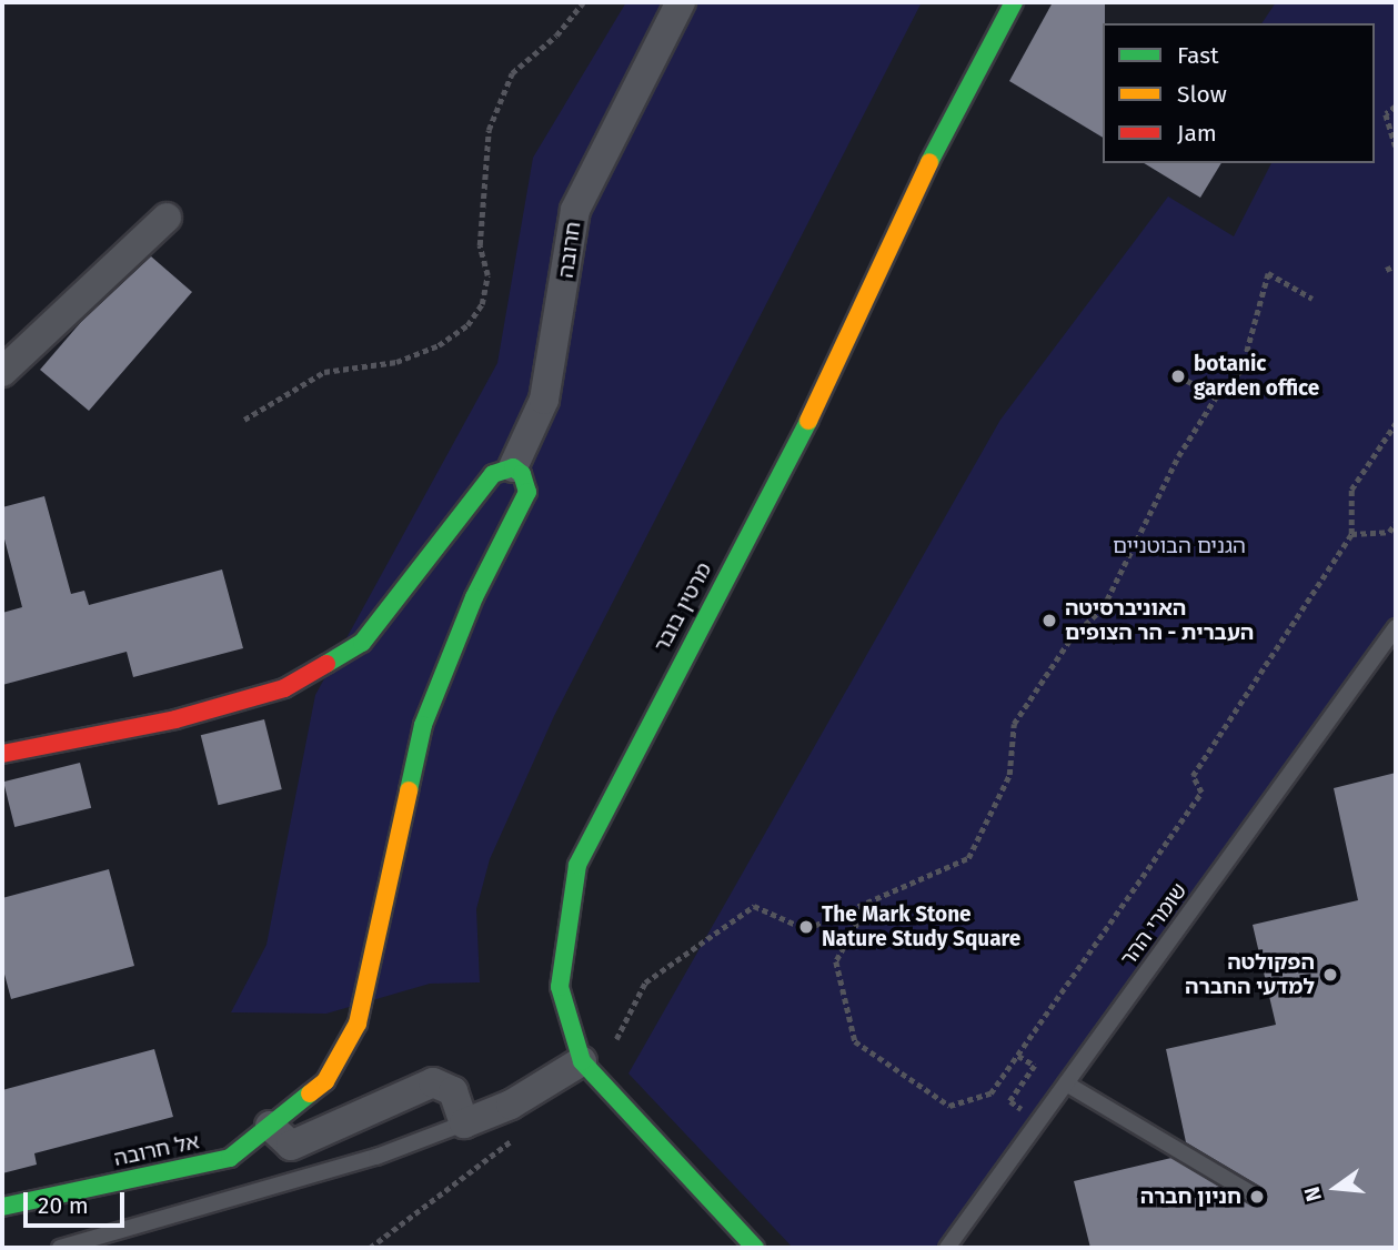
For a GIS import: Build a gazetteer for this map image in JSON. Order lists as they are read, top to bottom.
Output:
{
  "streets": {
    "street": ["חרובה", "מרטין בובר", "אל חרובה"],
    "lane": ["שומרי ההר"]
  },
  "parks": ["הגנים הבוטניים"],
  "places": [
    "botanic garden office",
    "האוניברסיטה העברית - הר הצופים",
    "The Mark Stone Nature Study Square",
    "הפקולטה למדעי החברה",
    "חניון חברה"
  ],
  "legend": ["Fast", "Slow", "Jam"],
  "scale_bar": "20 m",
  "north": "left"
}
